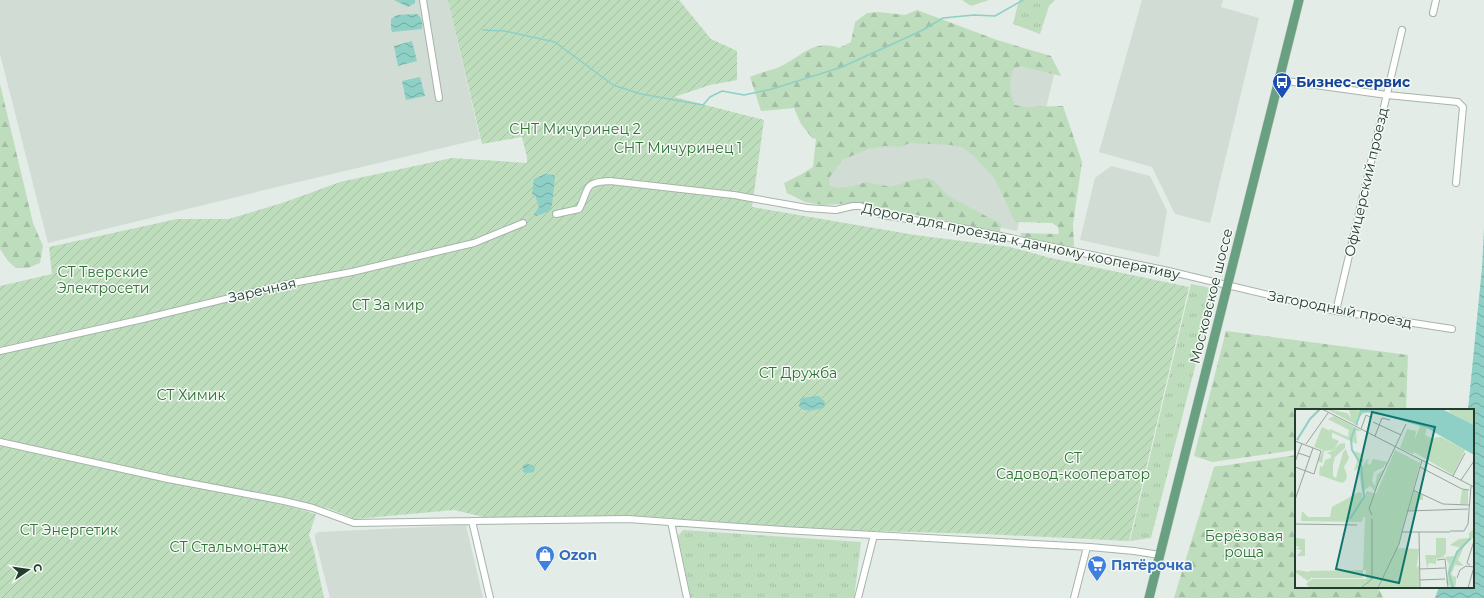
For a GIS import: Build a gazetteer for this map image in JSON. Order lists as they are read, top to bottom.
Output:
{
  "streets": {
    "main road": ["Московское шоссе"],
    "street": [
      "Офицерский проезд",
      "Дорога для проезда к дачному кооперативу",
      "Заречная",
      "Загородный проезд"
    ]
  },
  "crossings": [
    ["Офицерский проезд", "Загородный проезд"],
    ["Дорога для проезда к дачному кооперативу", "Московское шоссе"],
    ["Дорога для проезда к дачному кооперативу", "Загородный проезд"],
    ["Московское шоссе", "Загородный проезд"]
  ],
  "parks": [
    "СНТ Мичуринец 2",
    "СНТ Мичуринец 1",
    "СТ Тверские Электросети",
    "СТ За мир",
    "СТ Дружба",
    "СТ Химик",
    "СТ Садовод-кооператор",
    "СТ Энергетик",
    "Берёзовая роща",
    "СТ Стальмонтаж"
  ],
  "places": {
    "bus stop": ["Бизнес-сервис"],
    "shop": ["Ozon"],
    "supermarket": ["Пятёрочка"]
  },
  "north": "right"
}
